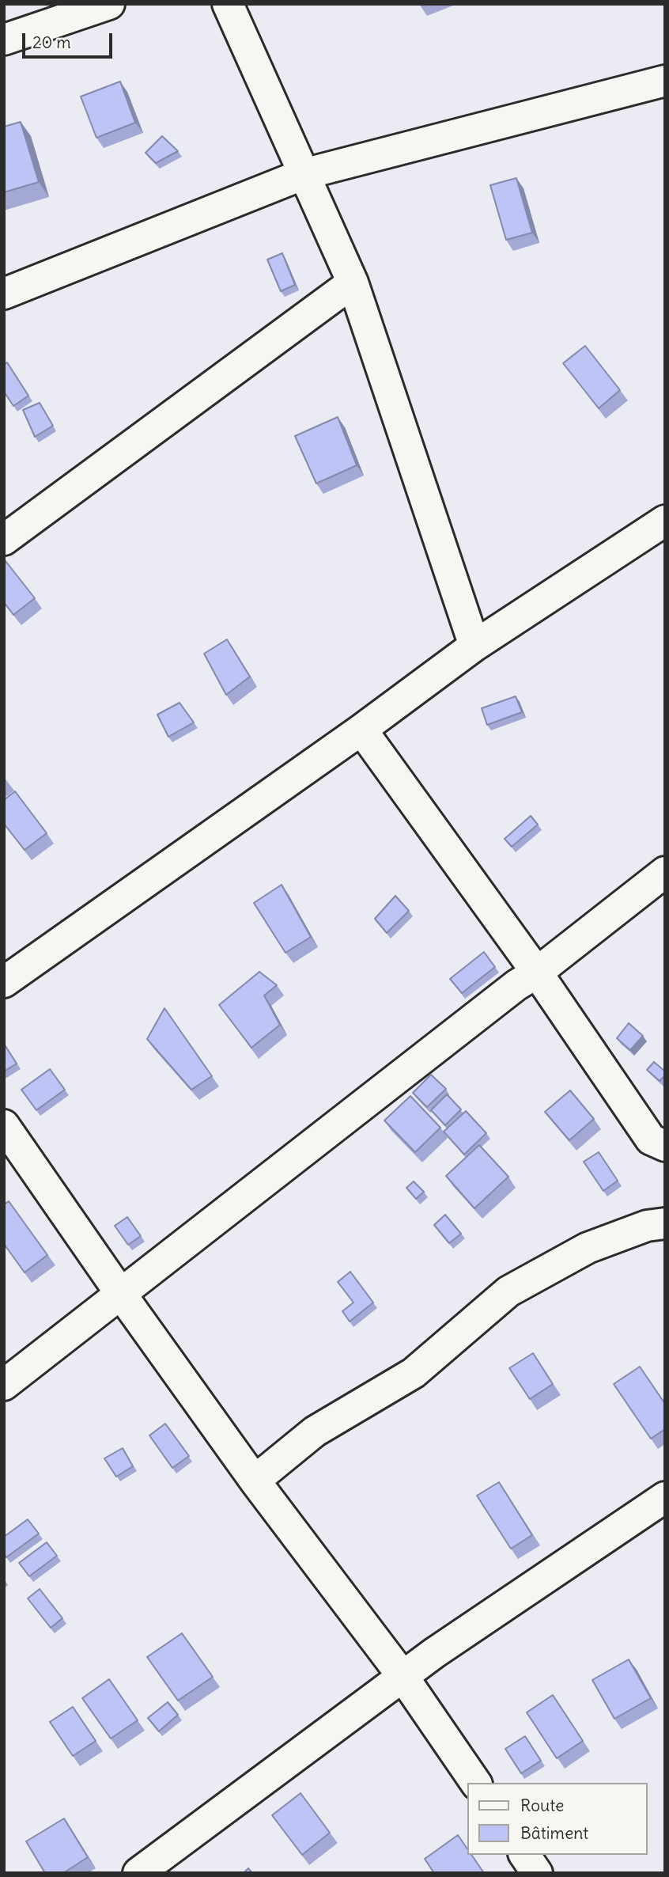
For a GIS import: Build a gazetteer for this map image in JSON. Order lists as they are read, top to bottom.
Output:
{
  "legend": ["Route", "Bâtiment"],
  "scale_bar": "20 m"
}
